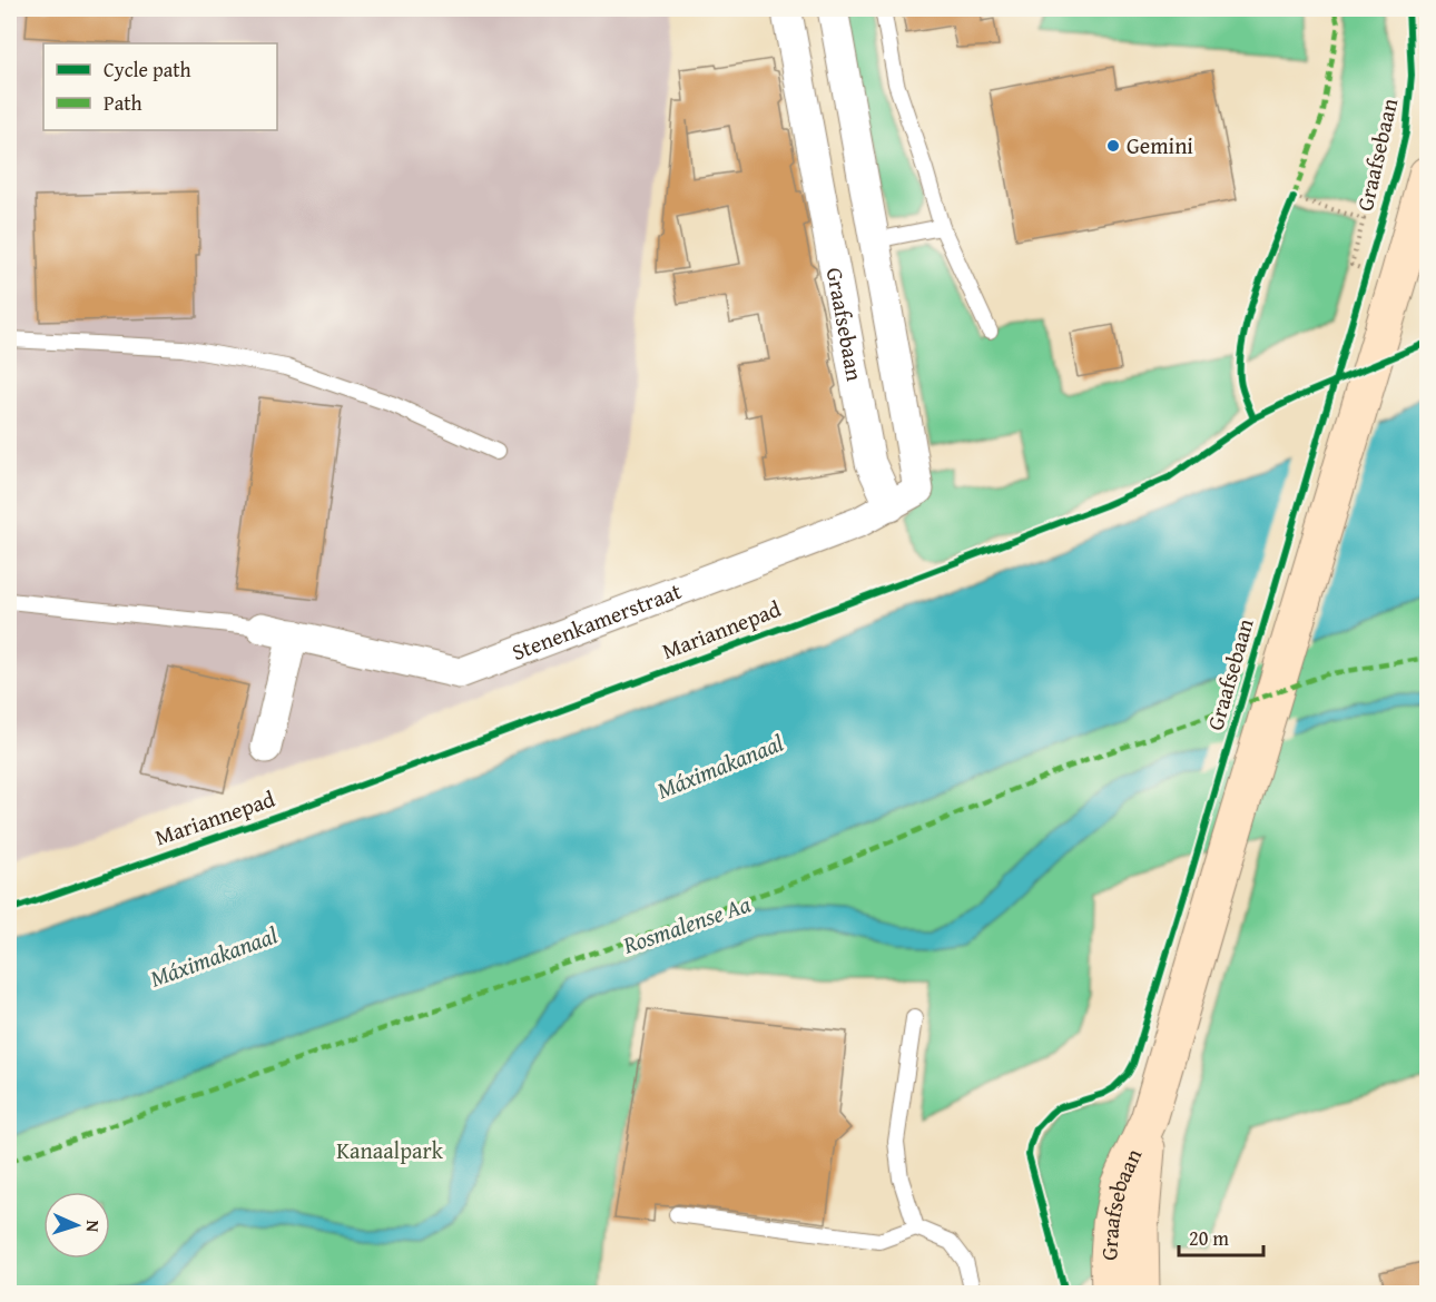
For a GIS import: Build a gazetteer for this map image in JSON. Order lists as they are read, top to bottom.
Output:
{
  "streets": {
    "main road": ["Graafsebaan"],
    "street": ["Stenenkamerstraat"],
    "cycle path": ["Mariannepad"]
  },
  "crossings": [
    ["Graafsebaan", "Stenenkamerstraat"]
  ],
  "water": ["Máximakanaal", "Rosmalense Aa"],
  "parks": ["Kanaalpark"],
  "places": ["Gemini"],
  "legend": ["Cycle path", "Path"],
  "scale_bar": "20 m",
  "north": "right"
}
